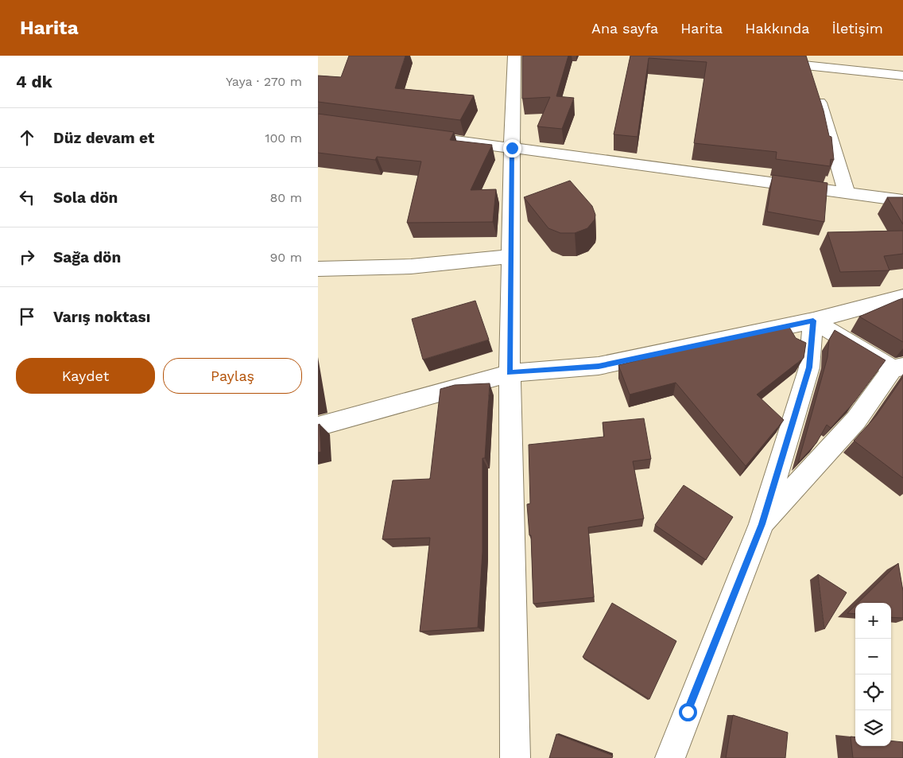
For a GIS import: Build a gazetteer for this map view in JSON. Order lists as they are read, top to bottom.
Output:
{
  "page": {
    "header": "Harita",
    "nav": [
      "Ana sayfa",
      "Harita",
      "Hakkında",
      "İletişim"
    ],
    "heading": ["4 dk", "Yaya · 270 m"],
    "list": [
      ["Düz devam et", "100 m"],
      ["Sola dön", "80 m"],
      ["Sağa dön", "90 m"],
      "Varış noktası"
    ],
    "buttons": ["Kaydet", "Paylaş"],
    "map_buttons": ["+", "−"]
  }
}
